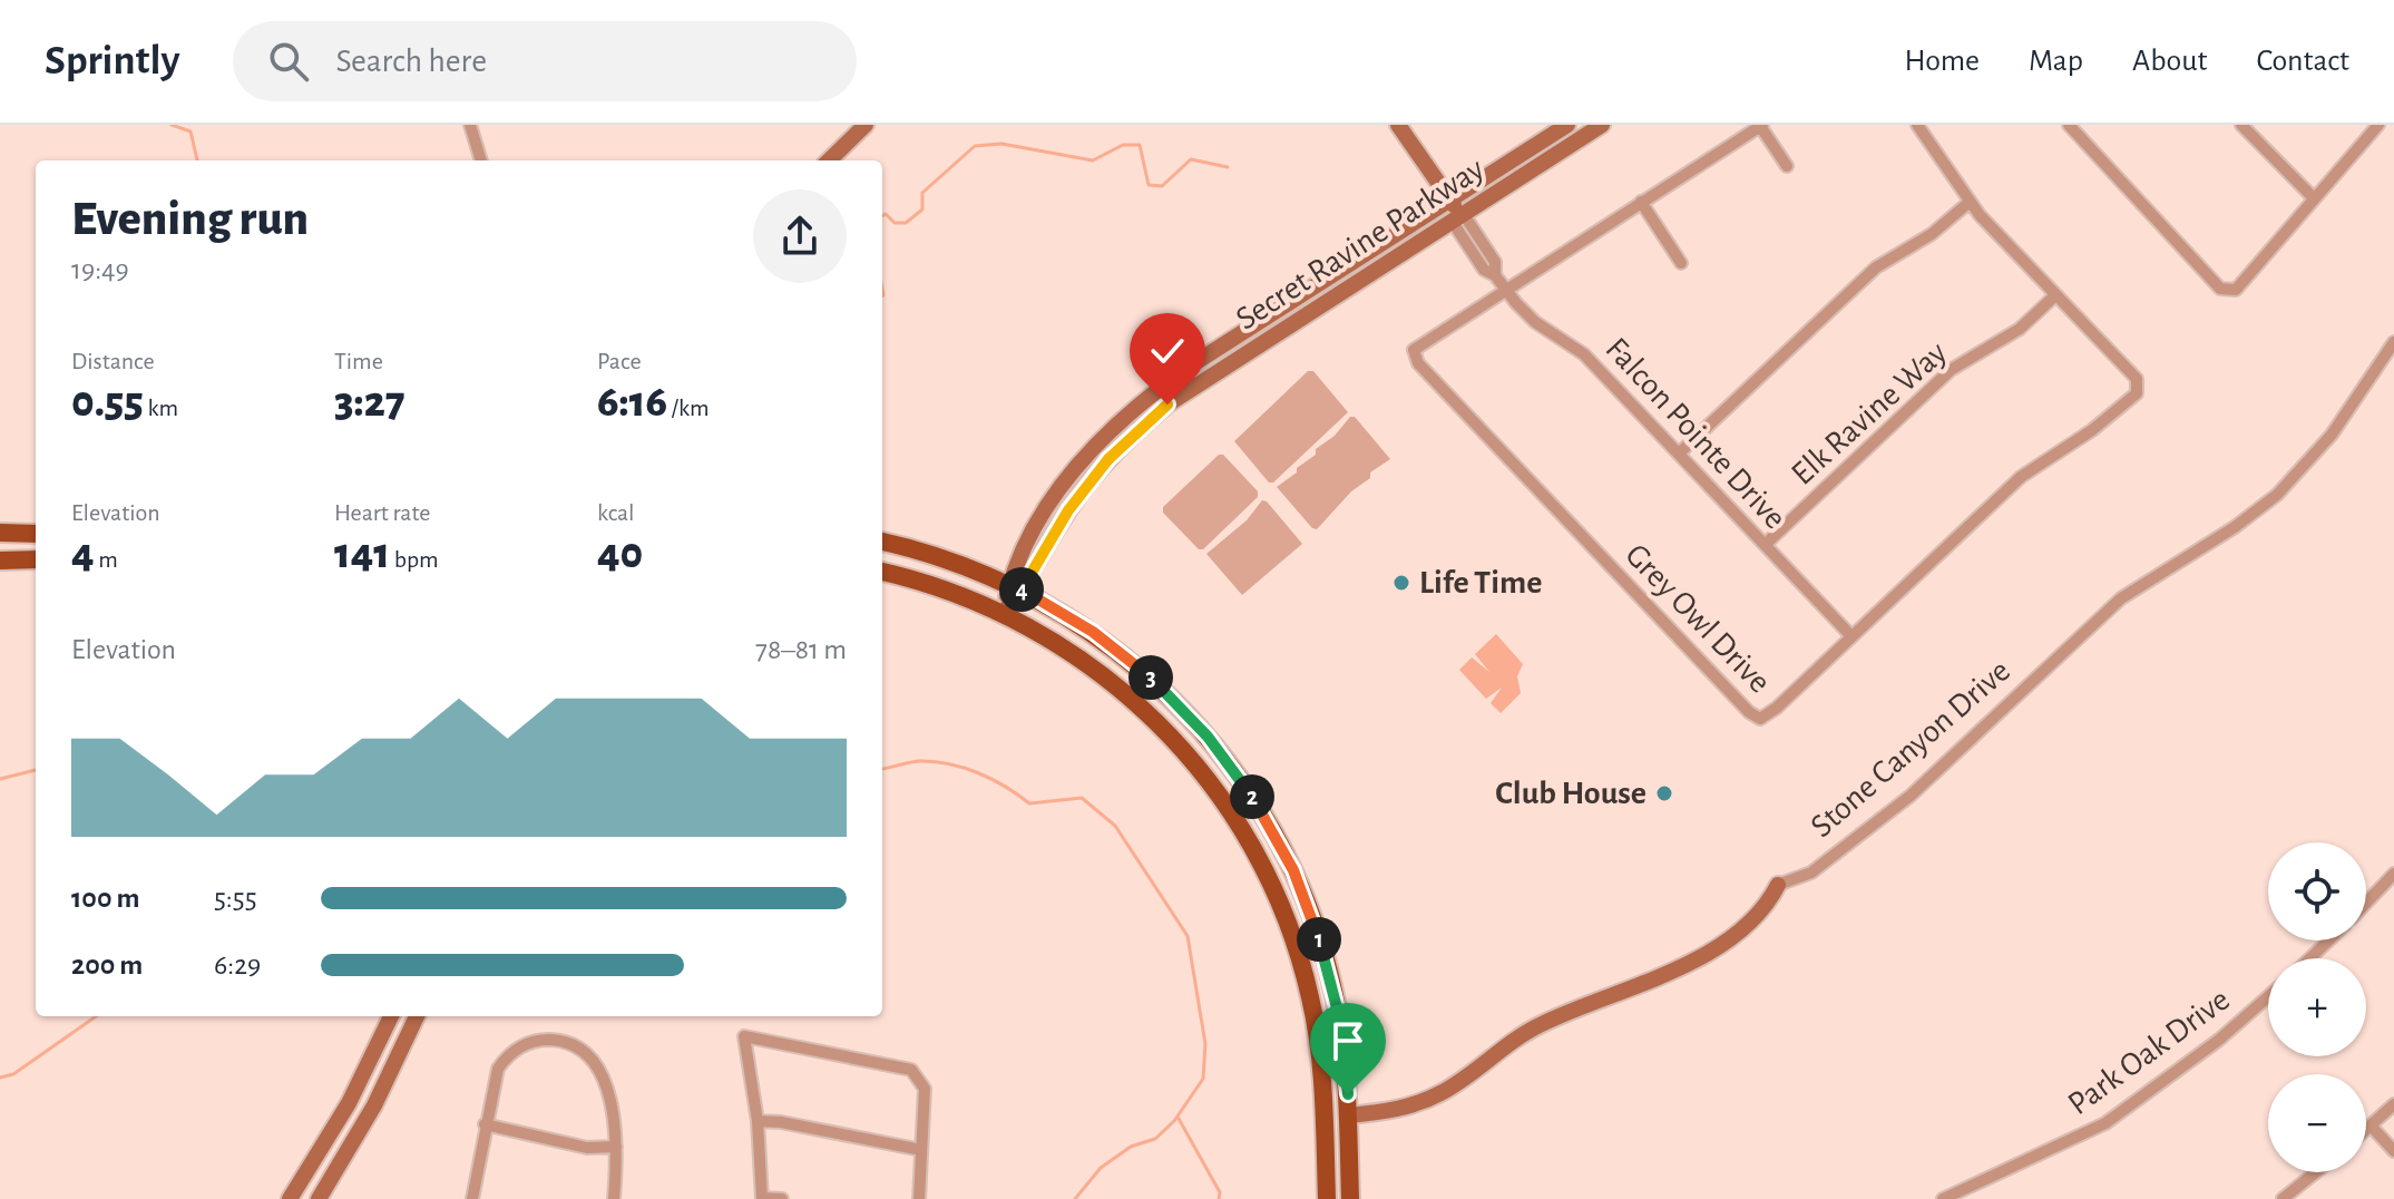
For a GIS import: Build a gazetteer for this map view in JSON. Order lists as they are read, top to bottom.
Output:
{
  "streets": {
    "main road": ["Secret Ravine Parkway", "Stone Canyon Drive"],
    "street": [
      "Elk Ravine Way",
      "Falcon Pointe Drive",
      "Grey Owl Drive",
      "Park Oak Drive"
    ]
  },
  "crossings": [
    ["Secret Ravine Parkway", "Falcon Pointe Drive"],
    ["Elk Ravine Way", "Falcon Pointe Drive"],
    ["Elk Ravine Way", "Grey Owl Drive"],
    ["Falcon Pointe Drive", "Grey Owl Drive"]
  ],
  "places": ["Life Time", "Club House"],
  "page": {
    "header": "Sprintly",
    "search": "Search here",
    "nav": [
      "Home",
      "Map",
      "About",
      "Contact"
    ],
    "heading": ["Evening run", "19:49"],
    "stats": [
      ["Distance", "0.55 km"],
      ["Time", "3:27"],
      ["Pace", "6:16 /km"],
      ["Elevation", "4 m"],
      ["Heart rate", "141 bpm"],
      ["kcal", "40"]
    ],
    "pins": [
      "4",
      "3",
      "2",
      "1"
    ],
    "chart": ["Elevation", "78–81 m"],
    "map_buttons": ["+", "−"],
    "list": [
      {
        "name": "100 m",
        "note": "5:55"
      },
      {
        "name": "200 m",
        "note": "6:29"
      }
    ]
  }
}
